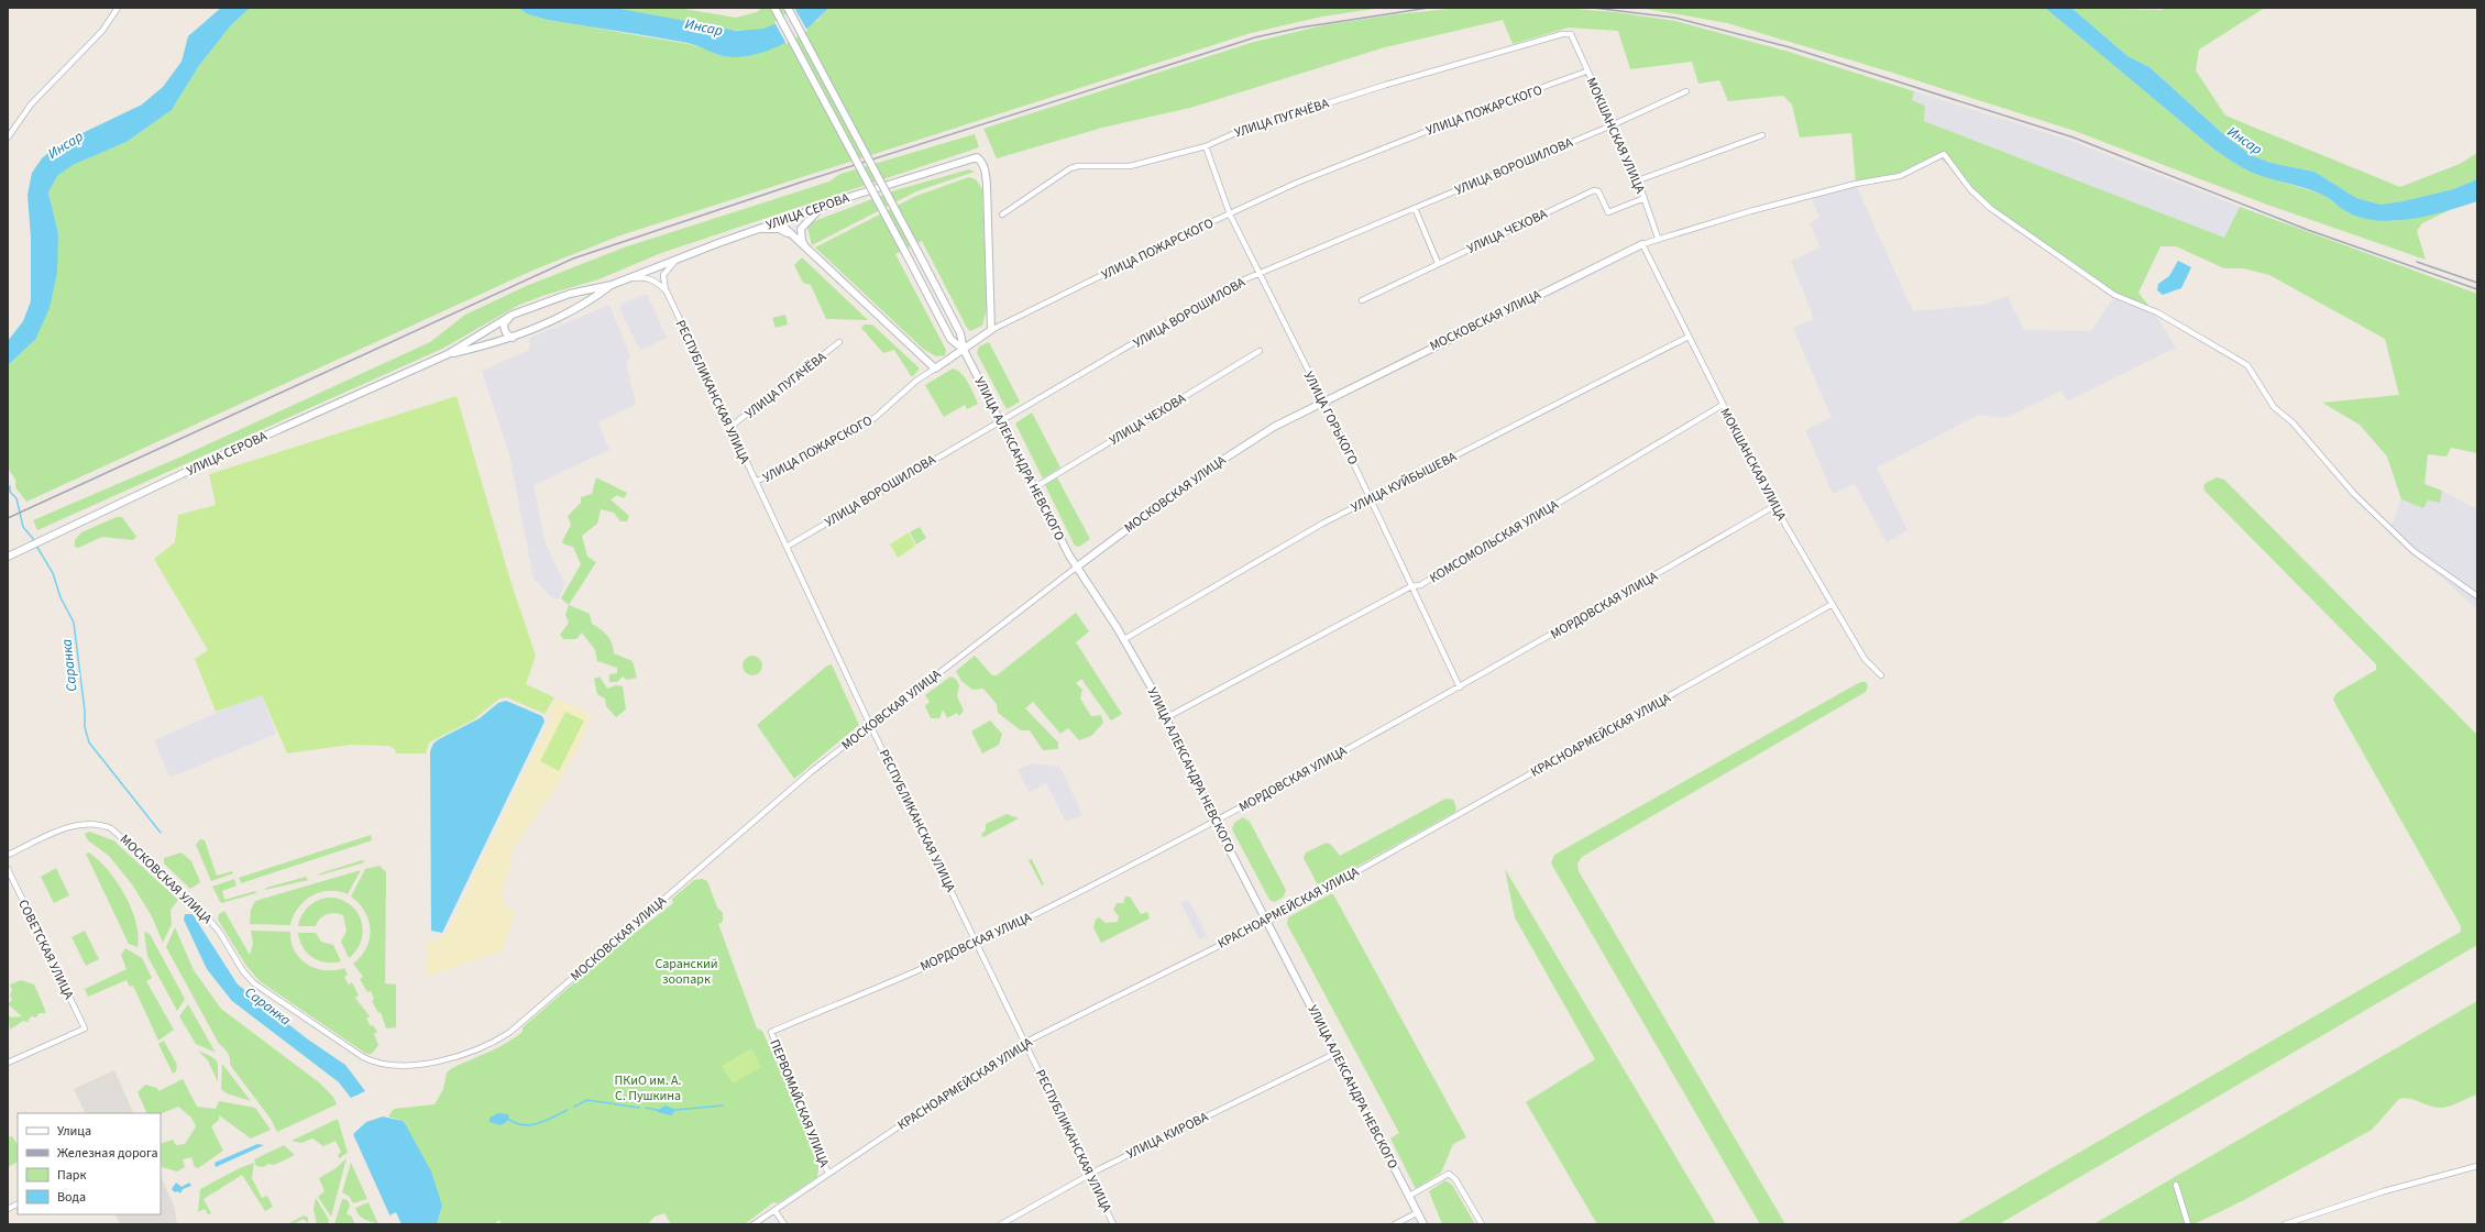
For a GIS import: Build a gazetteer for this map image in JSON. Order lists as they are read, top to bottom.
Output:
{
  "streets": {
    "street": [
      "УЛИЦА ПОЖАРСКОГО",
      "УЛИЦА ПУГАЧЁВА",
      "МОКШАНСКАЯ УЛИЦА",
      "УЛИЦА ВОРОШИЛОВА",
      "УЛИЦА СЕРОВА",
      "УЛИЦА ЧЕХОВА",
      "МОСКОВСКАЯ УЛИЦА",
      "РЕСПУБЛИКАНСКАЯ УЛИЦА",
      "УЛИЦА ГОРЬКОГО",
      "УЛИЦА АЛЕКСАНДРА НЕВСКОГО",
      "УЛИЦА КУЙБЫШЕВА",
      "КОМСОМОЛЬСКАЯ УЛИЦА",
      "МОРДОВСКАЯ УЛИЦА",
      "КРАСНОАРМЕЙСКАЯ УЛИЦА",
      "СОВЕТСКАЯ УЛИЦА",
      "ПЕРВОМАЙСКАЯ УЛИЦА",
      "УЛИЦА КИРОВА"
    ]
  },
  "crossings": [
    ["УЛИЦА ПОЖАРСКОГО", "МОКШАНСКАЯ УЛИЦА"],
    ["УЛИЦА ПОЖАРСКОГО", "УЛИЦА СЕРОВА"],
    ["УЛИЦА ПОЖАРСКОГО", "РЕСПУБЛИКАНСКАЯ УЛИЦА"],
    ["УЛИЦА ПОЖАРСКОГО", "УЛИЦА ГОРЬКОГО"],
    ["УЛИЦА ПОЖАРСКОГО", "УЛИЦА АЛЕКСАНДРА НЕВСКОГО"],
    ["УЛИЦА ПУГАЧЁВА", "МОКШАНСКАЯ УЛИЦА"],
    ["УЛИЦА ПУГАЧЁВА", "РЕСПУБЛИКАНСКАЯ УЛИЦА"],
    ["УЛИЦА ПУГАЧЁВА", "УЛИЦА ГОРЬКОГО"],
    ["МОКШАНСКАЯ УЛИЦА", "УЛИЦА ВОРОШИЛОВА"],
    ["МОКШАНСКАЯ УЛИЦА", "УЛИЦА ЧЕХОВА"],
    ["МОКШАНСКАЯ УЛИЦА", "МОСКОВСКАЯ УЛИЦА"],
    ["МОКШАНСКАЯ УЛИЦА", "УЛИЦА КУЙБЫШЕВА"],
    ["МОКШАНСКАЯ УЛИЦА", "КОМСОМОЛЬСКАЯ УЛИЦА"],
    ["МОКШАНСКАЯ УЛИЦА", "МОРДОВСКАЯ УЛИЦА"],
    ["МОКШАНСКАЯ УЛИЦА", "КРАСНОАРМЕЙСКАЯ УЛИЦА"],
    ["УЛИЦА ВОРОШИЛОВА", "РЕСПУБЛИКАНСКАЯ УЛИЦА"],
    ["УЛИЦА ВОРОШИЛОВА", "УЛИЦА ГОРЬКОГО"],
    ["УЛИЦА ВОРОШИЛОВА", "УЛИЦА АЛЕКСАНДРА НЕВСКОГО"],
    ["УЛИЦА СЕРОВА", "РЕСПУБЛИКАНСКАЯ УЛИЦА"],
    ["УЛИЦА ЧЕХОВА", "УЛИЦА АЛЕКСАНДРА НЕВСКОГО"],
    ["МОСКОВСКАЯ УЛИЦА", "РЕСПУБЛИКАНСКАЯ УЛИЦА"],
    ["МОСКОВСКАЯ УЛИЦА", "УЛИЦА ГОРЬКОГО"],
    ["МОСКОВСКАЯ УЛИЦА", "УЛИЦА АЛЕКСАНДРА НЕВСКОГО"],
    ["РЕСПУБЛИКАНСКАЯ УЛИЦА", "МОРДОВСКАЯ УЛИЦА"],
    ["РЕСПУБЛИКАНСКАЯ УЛИЦА", "КРАСНОАРМЕЙСКАЯ УЛИЦА"],
    ["РЕСПУБЛИКАНСКАЯ УЛИЦА", "УЛИЦА КИРОВА"],
    ["УЛИЦА ГОРЬКОГО", "УЛИЦА КУЙБЫШЕВА"],
    ["УЛИЦА ГОРЬКОГО", "КОМСОМОЛЬСКАЯ УЛИЦА"],
    ["УЛИЦА ГОРЬКОГО", "МОРДОВСКАЯ УЛИЦА"],
    ["УЛИЦА АЛЕКСАНДРА НЕВСКОГО", "УЛИЦА КУЙБЫШЕВА"],
    ["УЛИЦА АЛЕКСАНДРА НЕВСКОГО", "КОМСОМОЛЬСКАЯ УЛИЦА"],
    ["УЛИЦА АЛЕКСАНДРА НЕВСКОГО", "МОРДОВСКАЯ УЛИЦА"],
    ["УЛИЦА АЛЕКСАНДРА НЕВСКОГО", "КРАСНОАРМЕЙСКАЯ УЛИЦА"],
    ["УЛИЦА АЛЕКСАНДРА НЕВСКОГО", "УЛИЦА КИРОВА"],
    ["МОРДОВСКАЯ УЛИЦА", "ПЕРВОМАЙСКАЯ УЛИЦА"],
    ["КРАСНОАРМЕЙСКАЯ УЛИЦА", "ПЕРВОМАЙСКАЯ УЛИЦА"]
  ],
  "water": ["Инсар", "Саранка"],
  "parks": ["Саранский зоопарк", "ПКиО им. А. С. Пушкина"],
  "legend": [
    "Улица",
    "Железная дорога",
    "Парк",
    "Вода"
  ]
}
